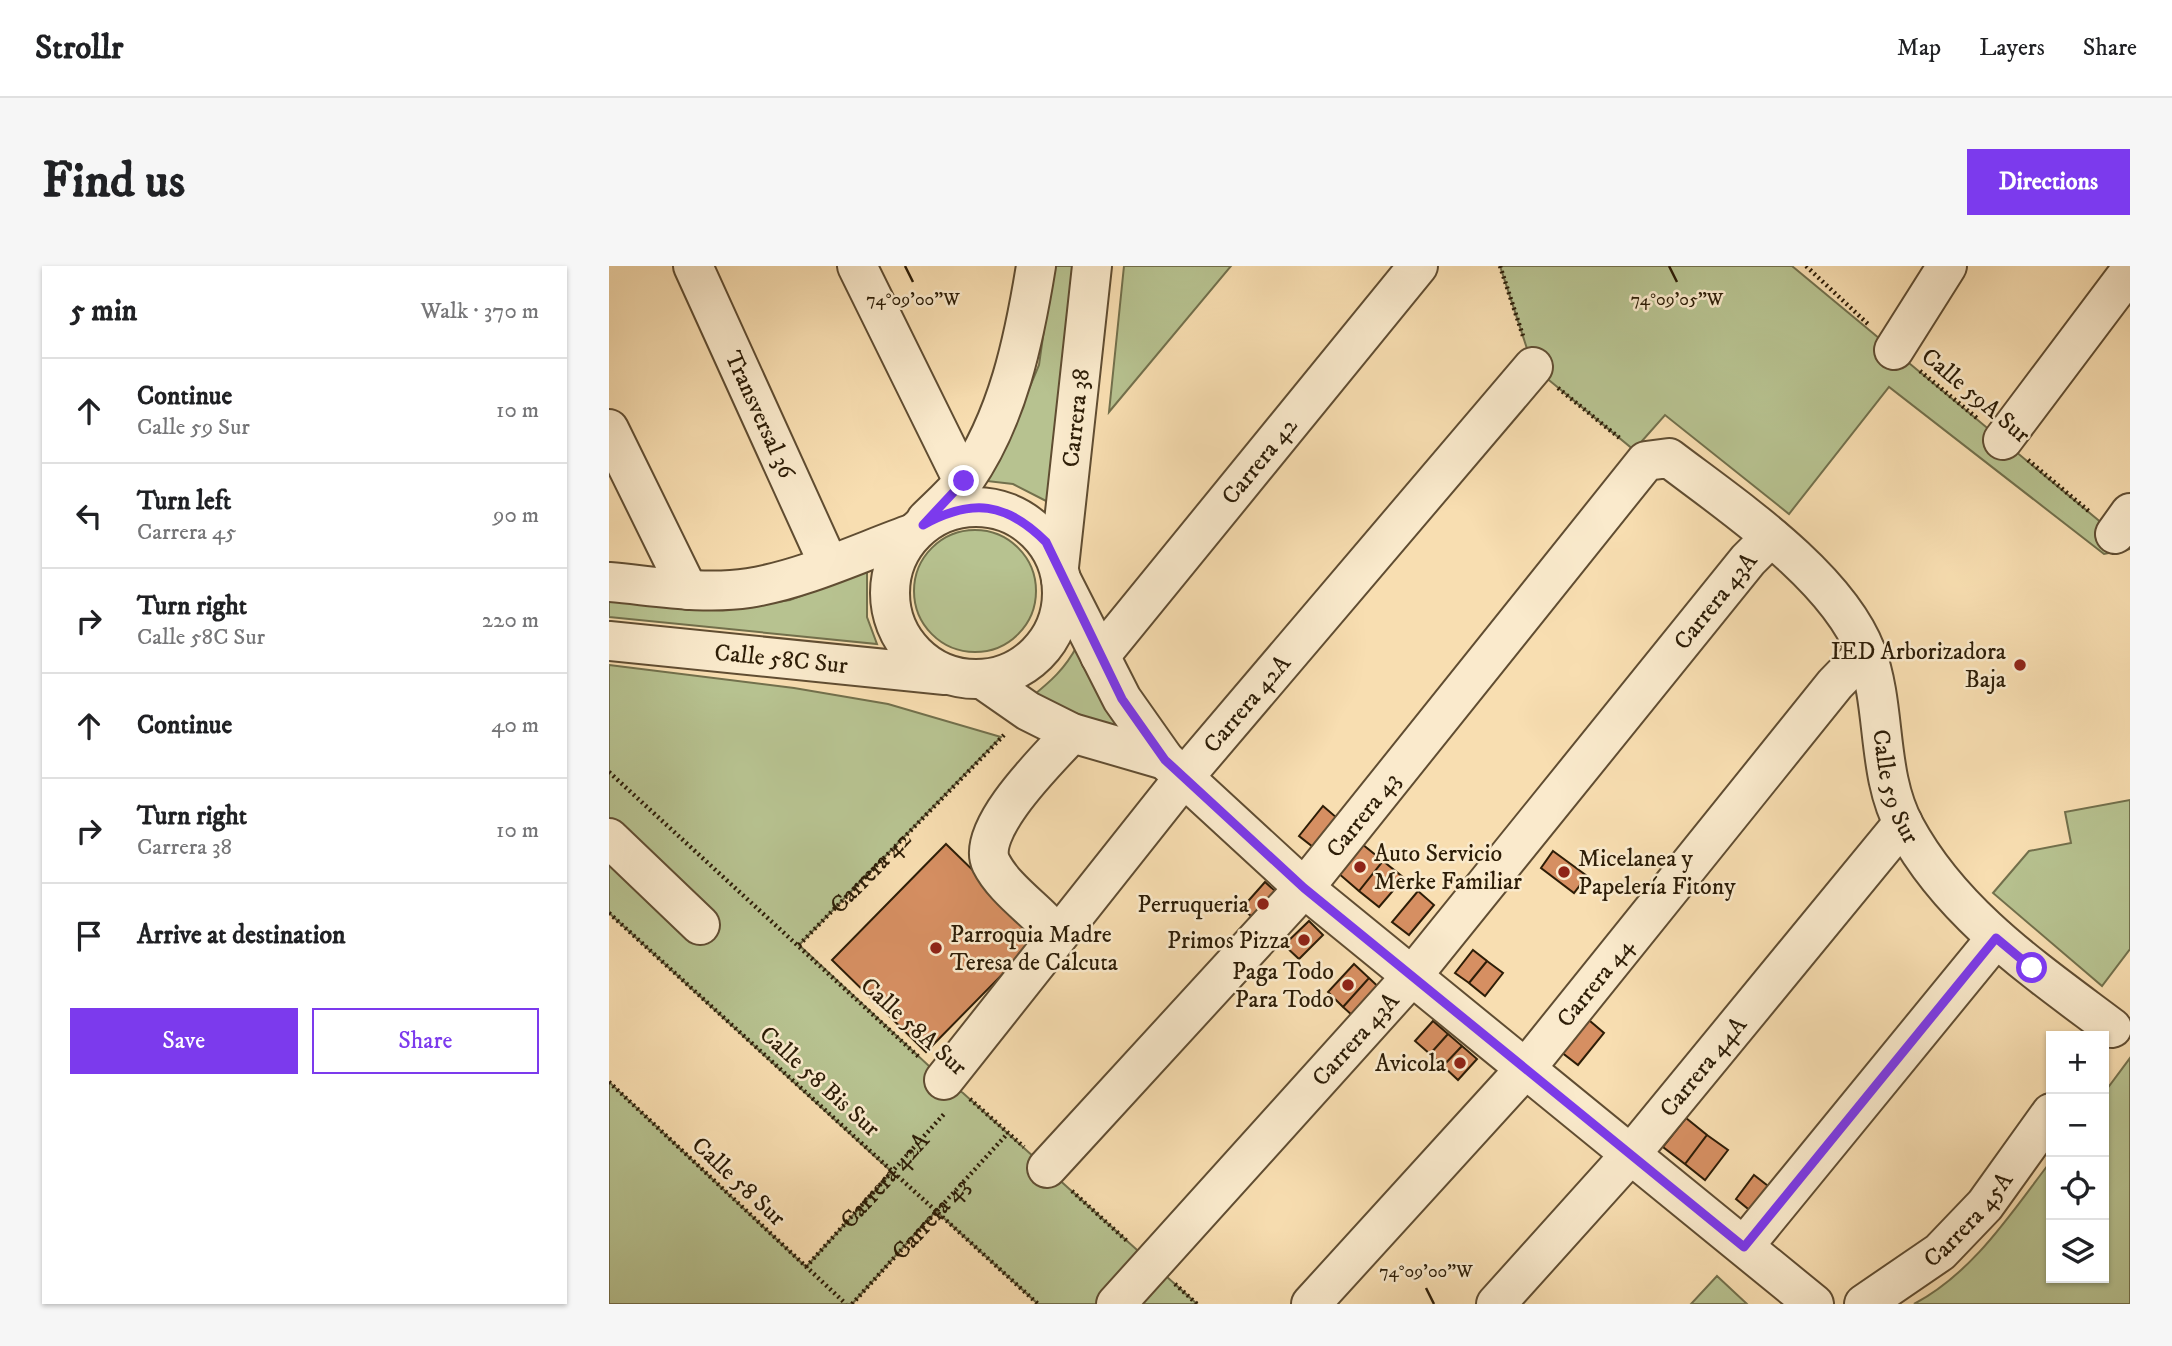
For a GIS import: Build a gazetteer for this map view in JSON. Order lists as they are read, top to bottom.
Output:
{
  "streets": {
    "street": [
      "Transversal 36",
      "Carrera 38",
      "Carrera 42",
      "Carrera 43A",
      "Calle 58C Sur",
      "Carrera 42A",
      "Calle 59 Sur",
      "Carrera 43",
      "Carrera 44",
      "Carrera 44A",
      "Carrera 45A"
    ],
    "path": [
      "Calle 59A Sur",
      "Calle 58A Sur",
      "Calle 58 Bis Sur",
      "Calle 58 Sur"
    ]
  },
  "crossings": [
    ["Carrera 38", "Calle 58C Sur"],
    ["Carrera 42", "Calle 58C Sur"],
    ["Carrera 42", "Calle 58A Sur"],
    ["Carrera 43A", "Calle 58C Sur"],
    ["Carrera 43A", "Calle 59 Sur"],
    ["Carrera 43A", "Calle 58A Sur"],
    ["Calle 58C Sur", "Carrera 42A"],
    ["Calle 58C Sur", "Carrera 43"],
    ["Calle 58C Sur", "Carrera 44"],
    ["Calle 58C Sur", "Carrera 44A"],
    ["Carrera 42A", "Calle 58A Sur"],
    ["Carrera 42A", "Calle 58 Bis Sur"],
    ["Carrera 42A", "Calle 58 Sur"],
    ["Calle 59 Sur", "Carrera 43"],
    ["Calle 59 Sur", "Carrera 44"],
    ["Calle 59 Sur", "Carrera 44A"],
    ["Carrera 43", "Calle 58A Sur"],
    ["Carrera 43", "Calle 58 Bis Sur"]
  ],
  "places": [
    "IED Arborizadora Baja",
    "Auto Servicio Merke Familiar",
    "Micelanea y Papelería Fitony",
    "Perruqueria",
    "Primos Pizza",
    "Parroquia Madre Teresa de Calcuta",
    "Paga Todo Para Todo",
    "Avicola"
  ],
  "page": {
    "header": "Strollr",
    "nav": ["Map", "Layers", "Share"],
    "buttons": [
      "Directions",
      ["Save", "Share"]
    ],
    "title": "Find us",
    "heading": ["5 min", "Walk · 370 m"],
    "list": [
      ["Continue", "Calle 59 Sur", "10 m"],
      ["Turn left", "Carrera 45", "90 m"],
      ["Turn right", "Calle 58C Sur", "220 m"],
      ["Continue", "40 m"],
      ["Turn right", "Carrera 38", "10 m"],
      "Arrive at destination"
    ],
    "map_buttons": ["+", "−"]
  },
  "coordinates": ["74°09'00\"W", "74°09'05\"W"]
}
